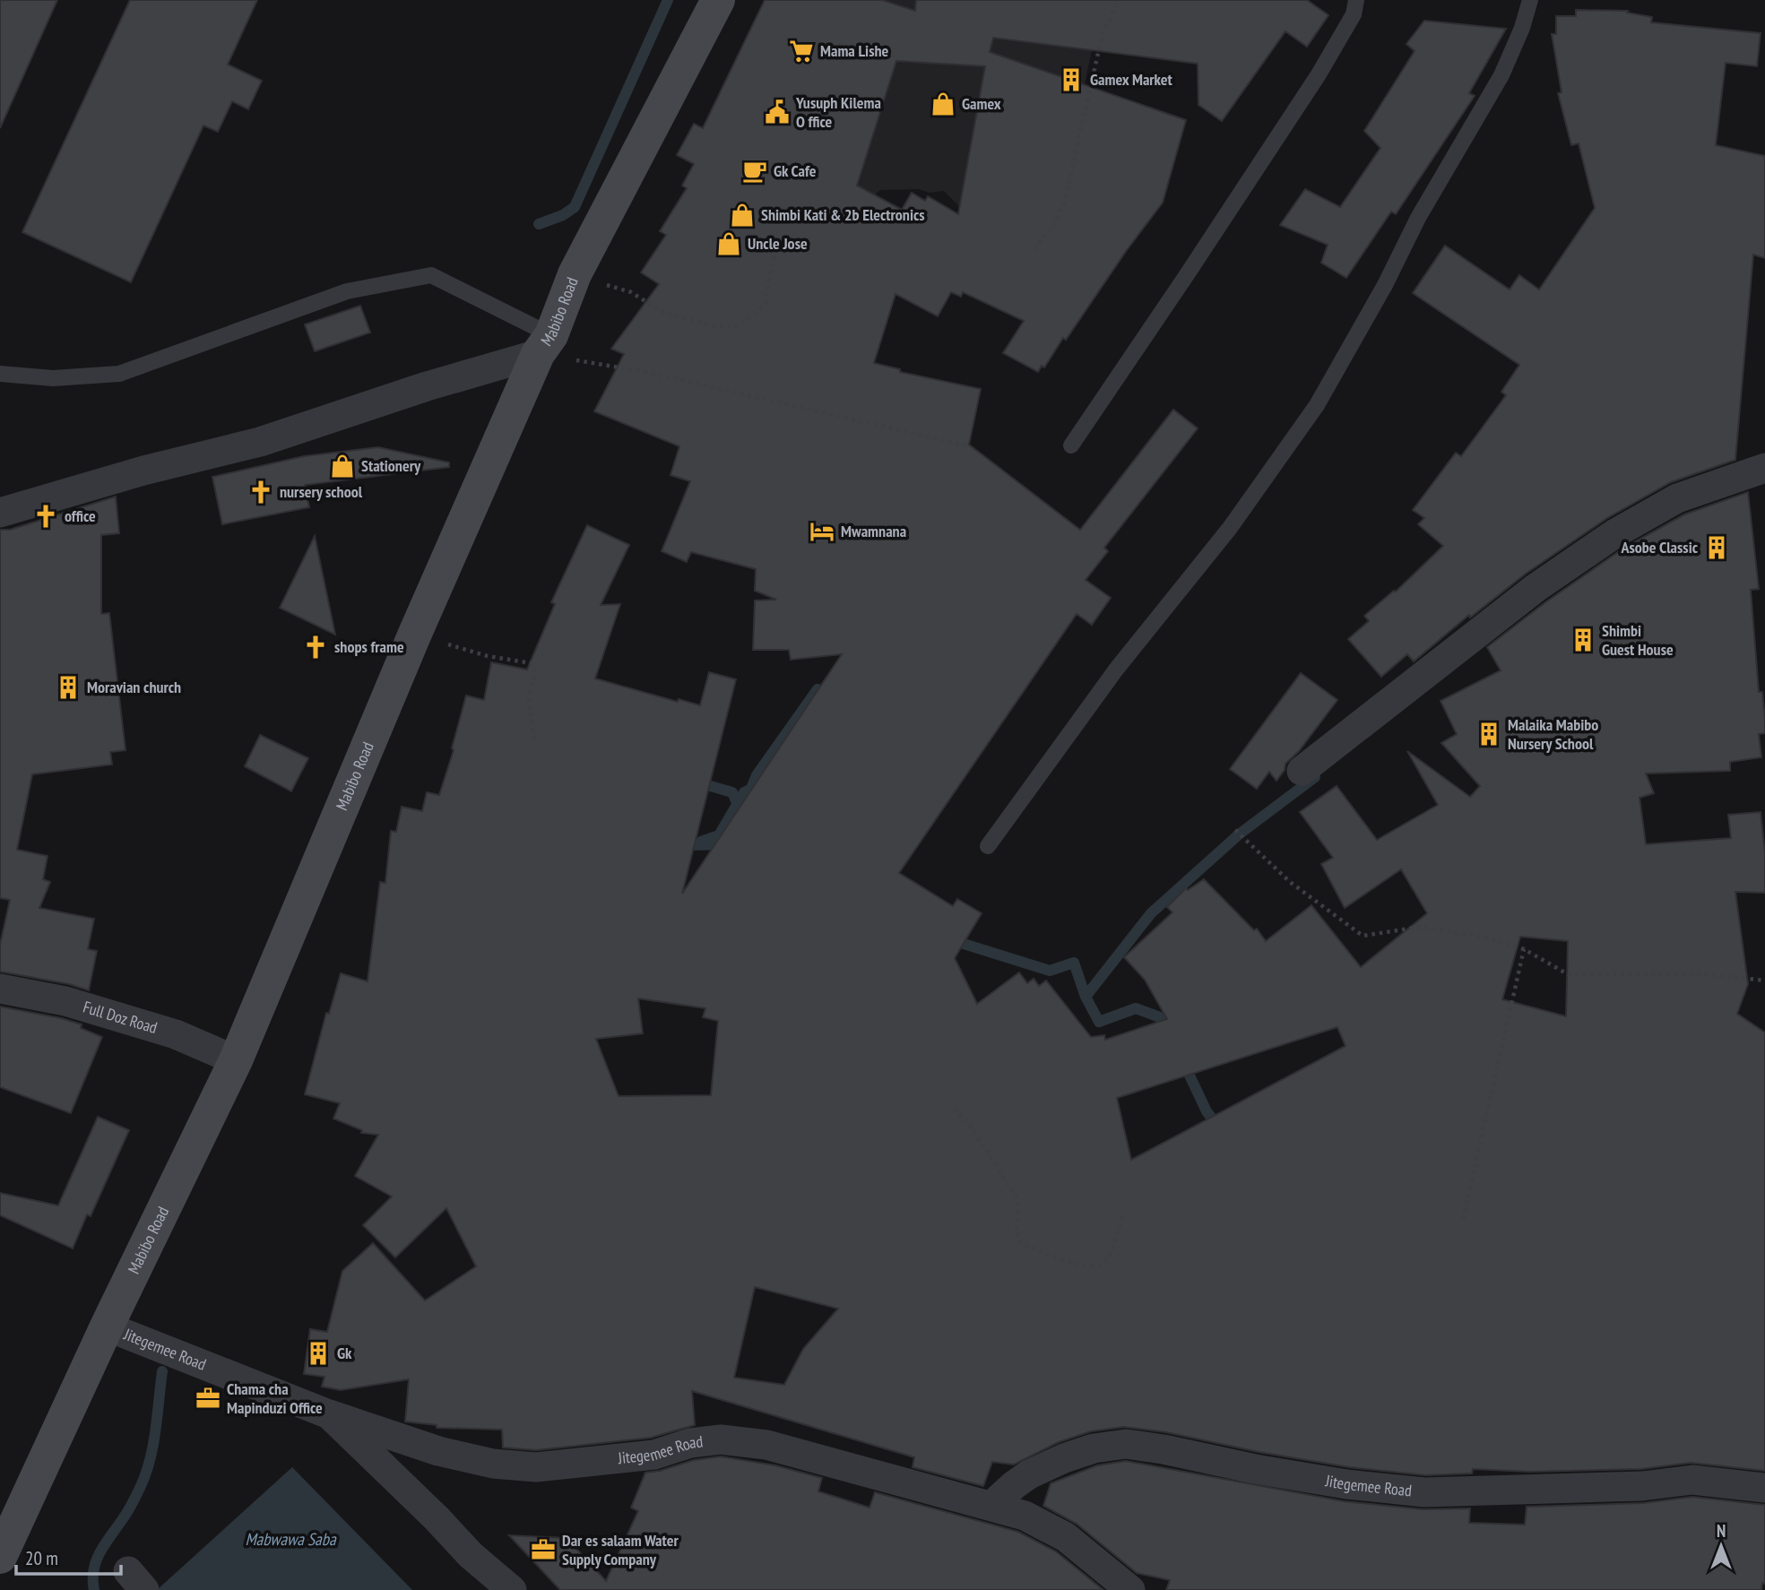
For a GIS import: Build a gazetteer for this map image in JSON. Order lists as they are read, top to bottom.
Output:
{
  "streets": {
    "main road": ["Mabibo Road"],
    "street": ["Full Doz Road", "Jitegemee Road"]
  },
  "crossings": [
    ["Mabibo Road", "Full Doz Road"],
    ["Mabibo Road", "Jitegemee Road"]
  ],
  "water": ["Mabwawa Saba"],
  "places": {
    "supermarket": ["Mama Lishe"],
    "building": [
      "Gamex Market",
      "Asobe Classic",
      "Shimbi Guest House",
      "Moravian church",
      "Malaika Mabibo Nursery School",
      "Gk"
    ],
    "shop": [
      "Gamex",
      "Shimbi Kati & 2b Electronics",
      "Uncle Jose",
      "Stationery"
    ],
    "public building": ["Yusuph Kilema O ffice"],
    "cafe": ["Gk Cafe"],
    "church": ["nursery school", "office", "shops frame"],
    "hotel": ["Mwamnana"],
    "office": ["Chama cha Mapinduzi Office", "Dar es salaam Water Supply Company"]
  },
  "scale_bar": "20 m",
  "north": "top"
}
